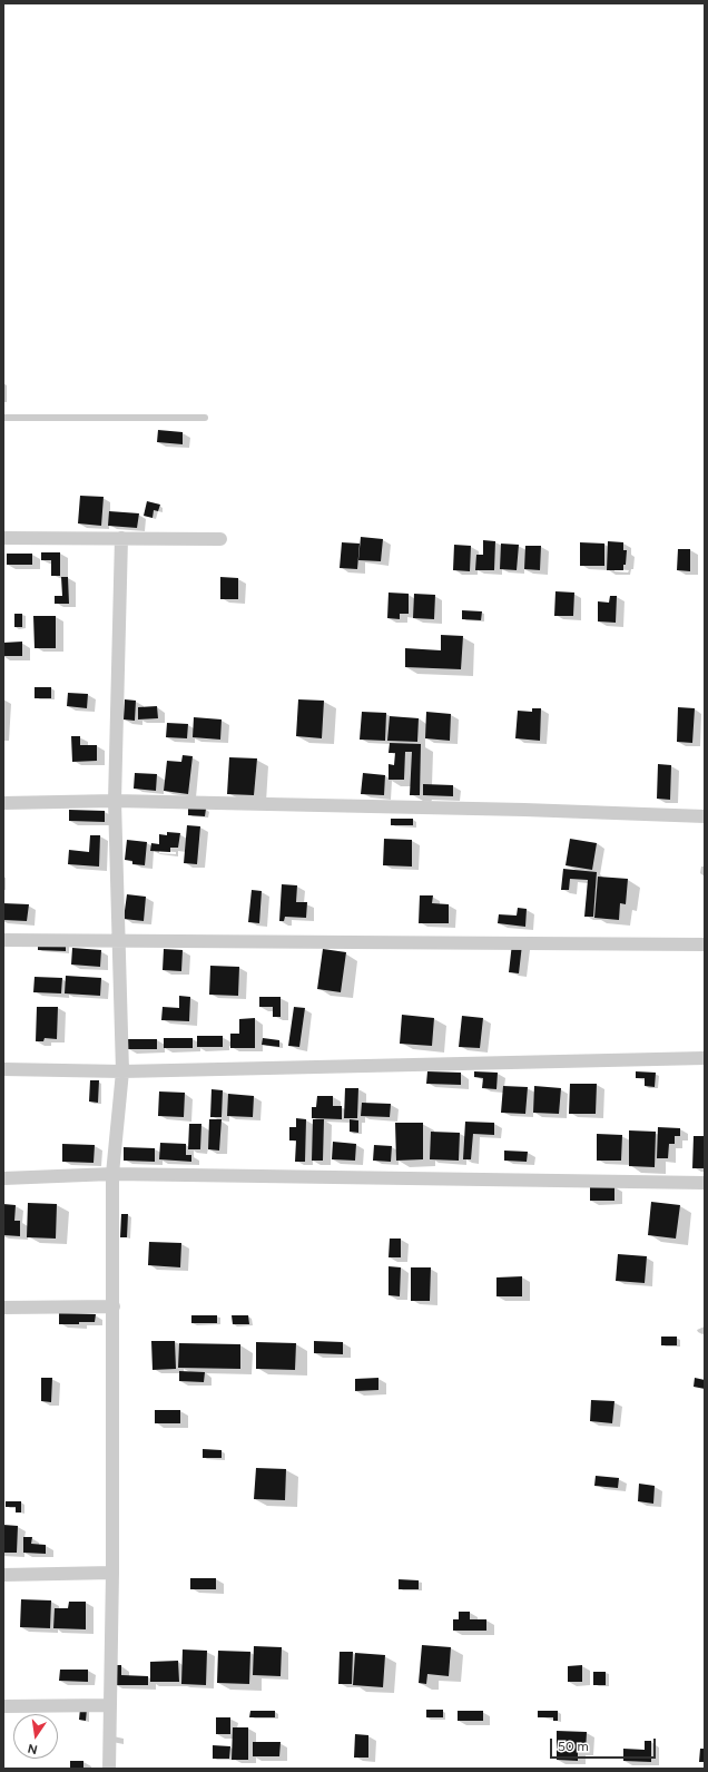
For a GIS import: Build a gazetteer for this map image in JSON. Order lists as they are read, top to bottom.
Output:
{
  "scale_bar": "50 m",
  "north": "bottom"
}
